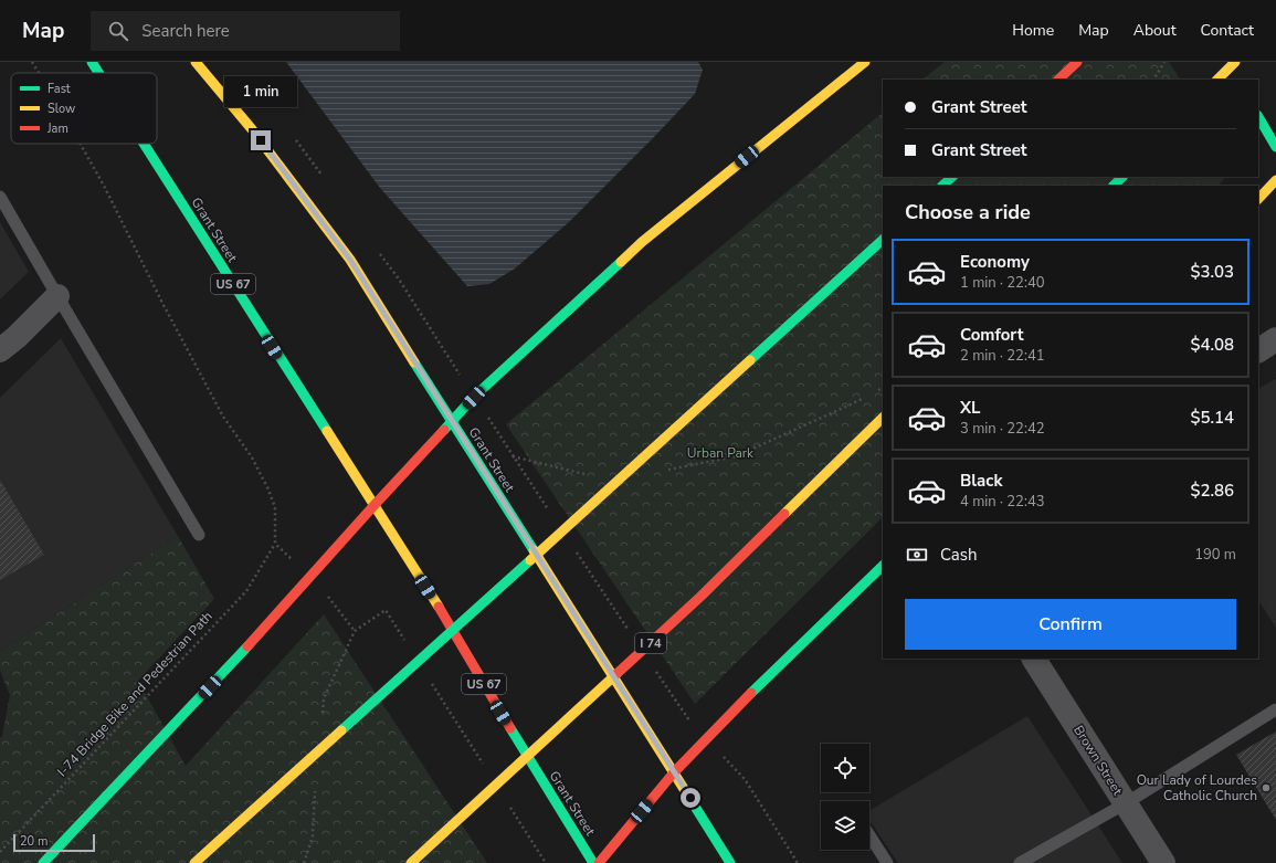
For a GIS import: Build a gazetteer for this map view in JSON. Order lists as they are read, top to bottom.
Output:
{
  "streets": {
    "main road": ["Grant Street", "US 67", "I 74"],
    "street": ["Brown Street"],
    "path": ["I-74 Bridge Bike and Pedestrian Path"]
  },
  "parks": ["Urban Park"],
  "places": ["Our Lady of Lourdes Catholic Church"],
  "legend": ["Fast", "Slow", "Jam"],
  "scale_bar": "20 m",
  "page": {
    "header": "Map",
    "search": "Search here",
    "nav": [
      "Home",
      "Map",
      "About",
      "Contact"
    ],
    "bubble": "1 min",
    "banner": ["Grant Street", "Grant Street"],
    "heading": "Choose a ride",
    "list": [
      {
        "name": "Economy",
        "note": "1 min · 22:40",
        "value": "$3.03"
      },
      {
        "name": "Comfort",
        "note": "2 min · 22:41",
        "value": "$4.08"
      },
      {
        "name": "XL",
        "note": "3 min · 22:42",
        "value": "$5.14"
      },
      {
        "name": "Black",
        "note": "4 min · 22:43",
        "value": "$2.86"
      }
    ],
    "pay": ["Cash", "190 m"],
    "buttons": "Confirm",
    "scale": "20 m"
  }
}
